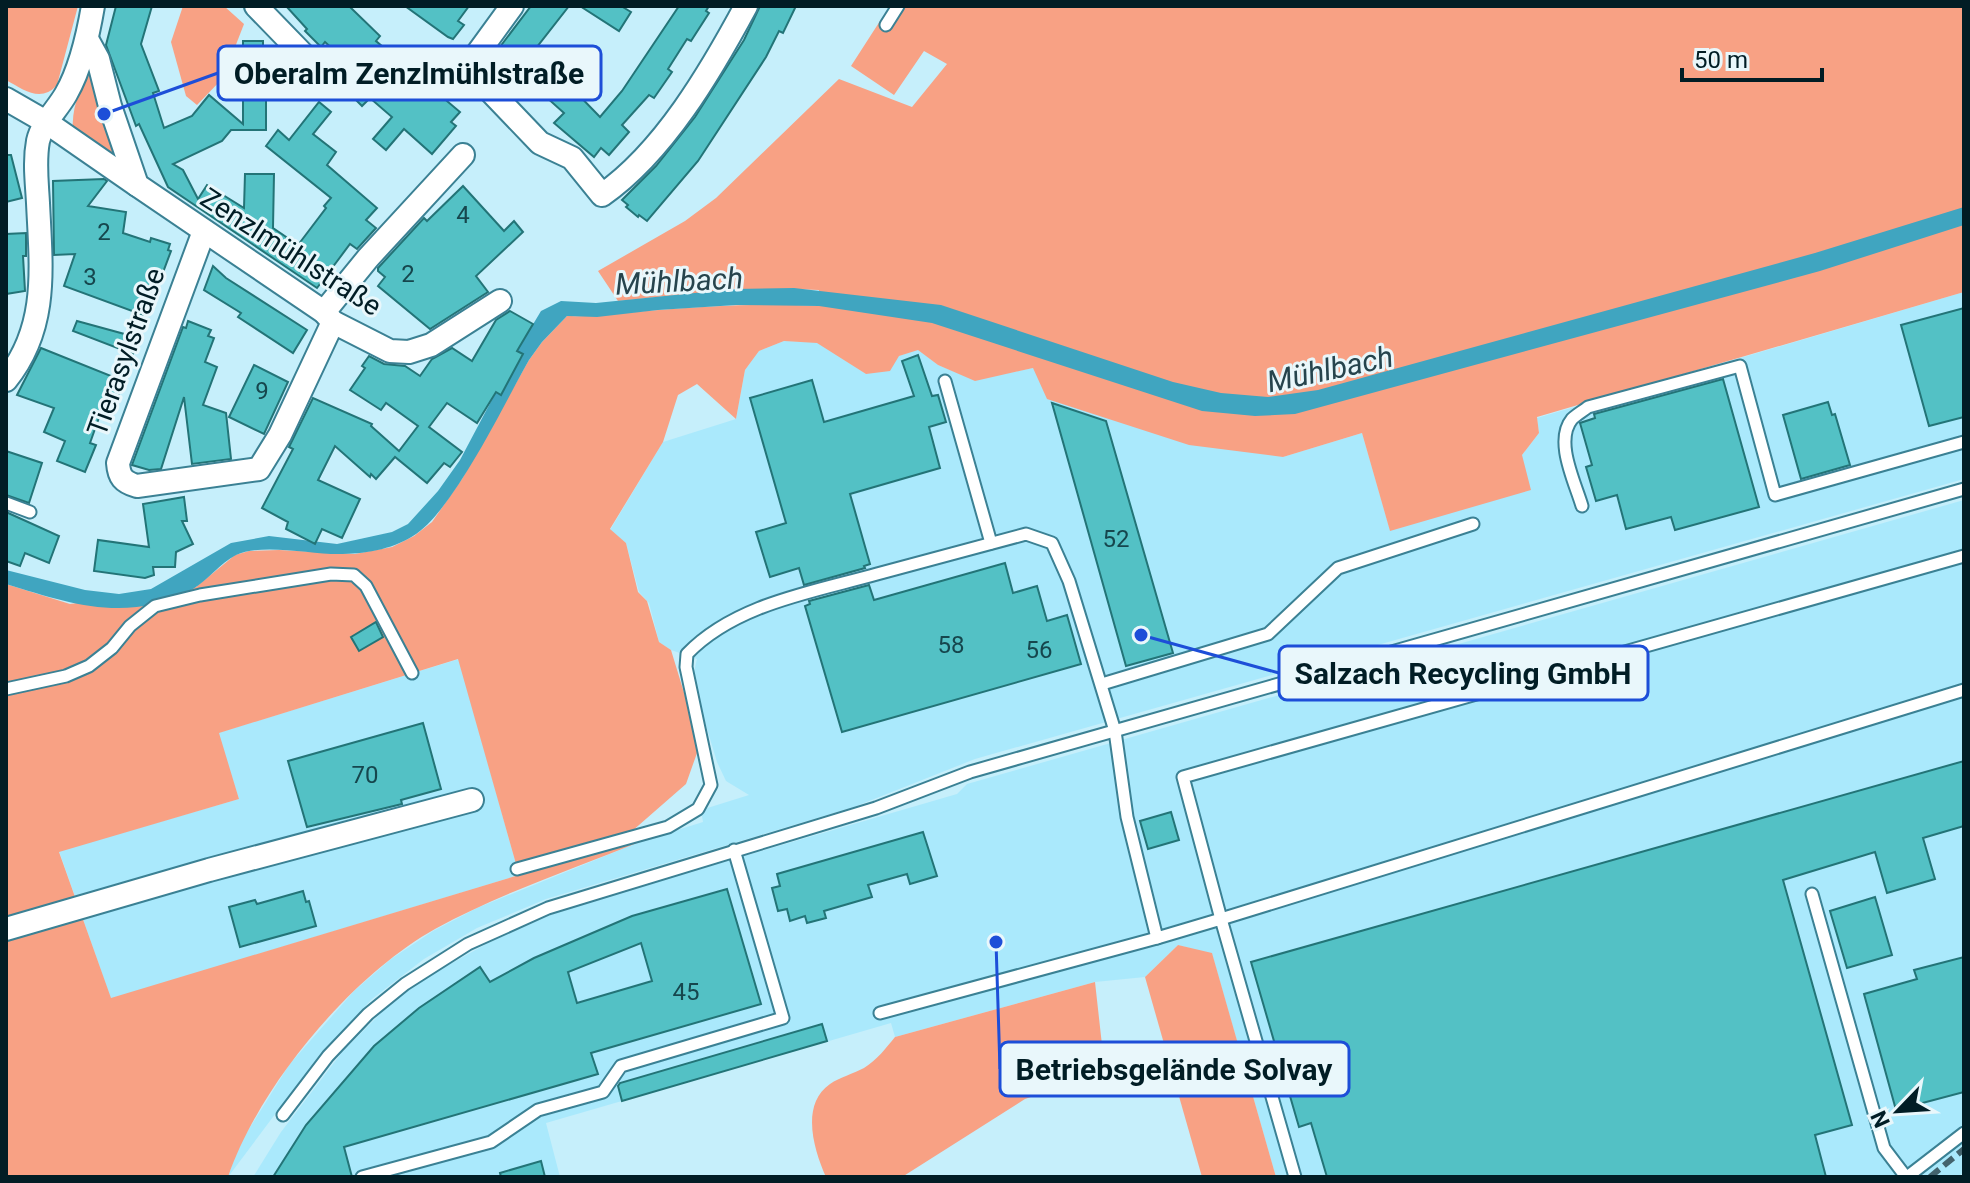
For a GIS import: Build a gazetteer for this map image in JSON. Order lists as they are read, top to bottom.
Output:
{
  "streets": {
    "street": ["Zenzlmühlstraße", "Tierasylstraße"]
  },
  "crossings": [
    ["Zenzlmühlstraße", "Tierasylstraße"]
  ],
  "water": ["Mühlbach"],
  "places": ["Oberalm Zenzlmühlstraße", "Salzach Recycling GmbH", "Betriebsgelände Solvay"],
  "house_numbers": [
    "4",
    "2",
    "2",
    "3",
    "9",
    "52",
    "58",
    "56",
    "70",
    "45"
  ],
  "scale_bar": "50 m",
  "north": "bottom left"
}
